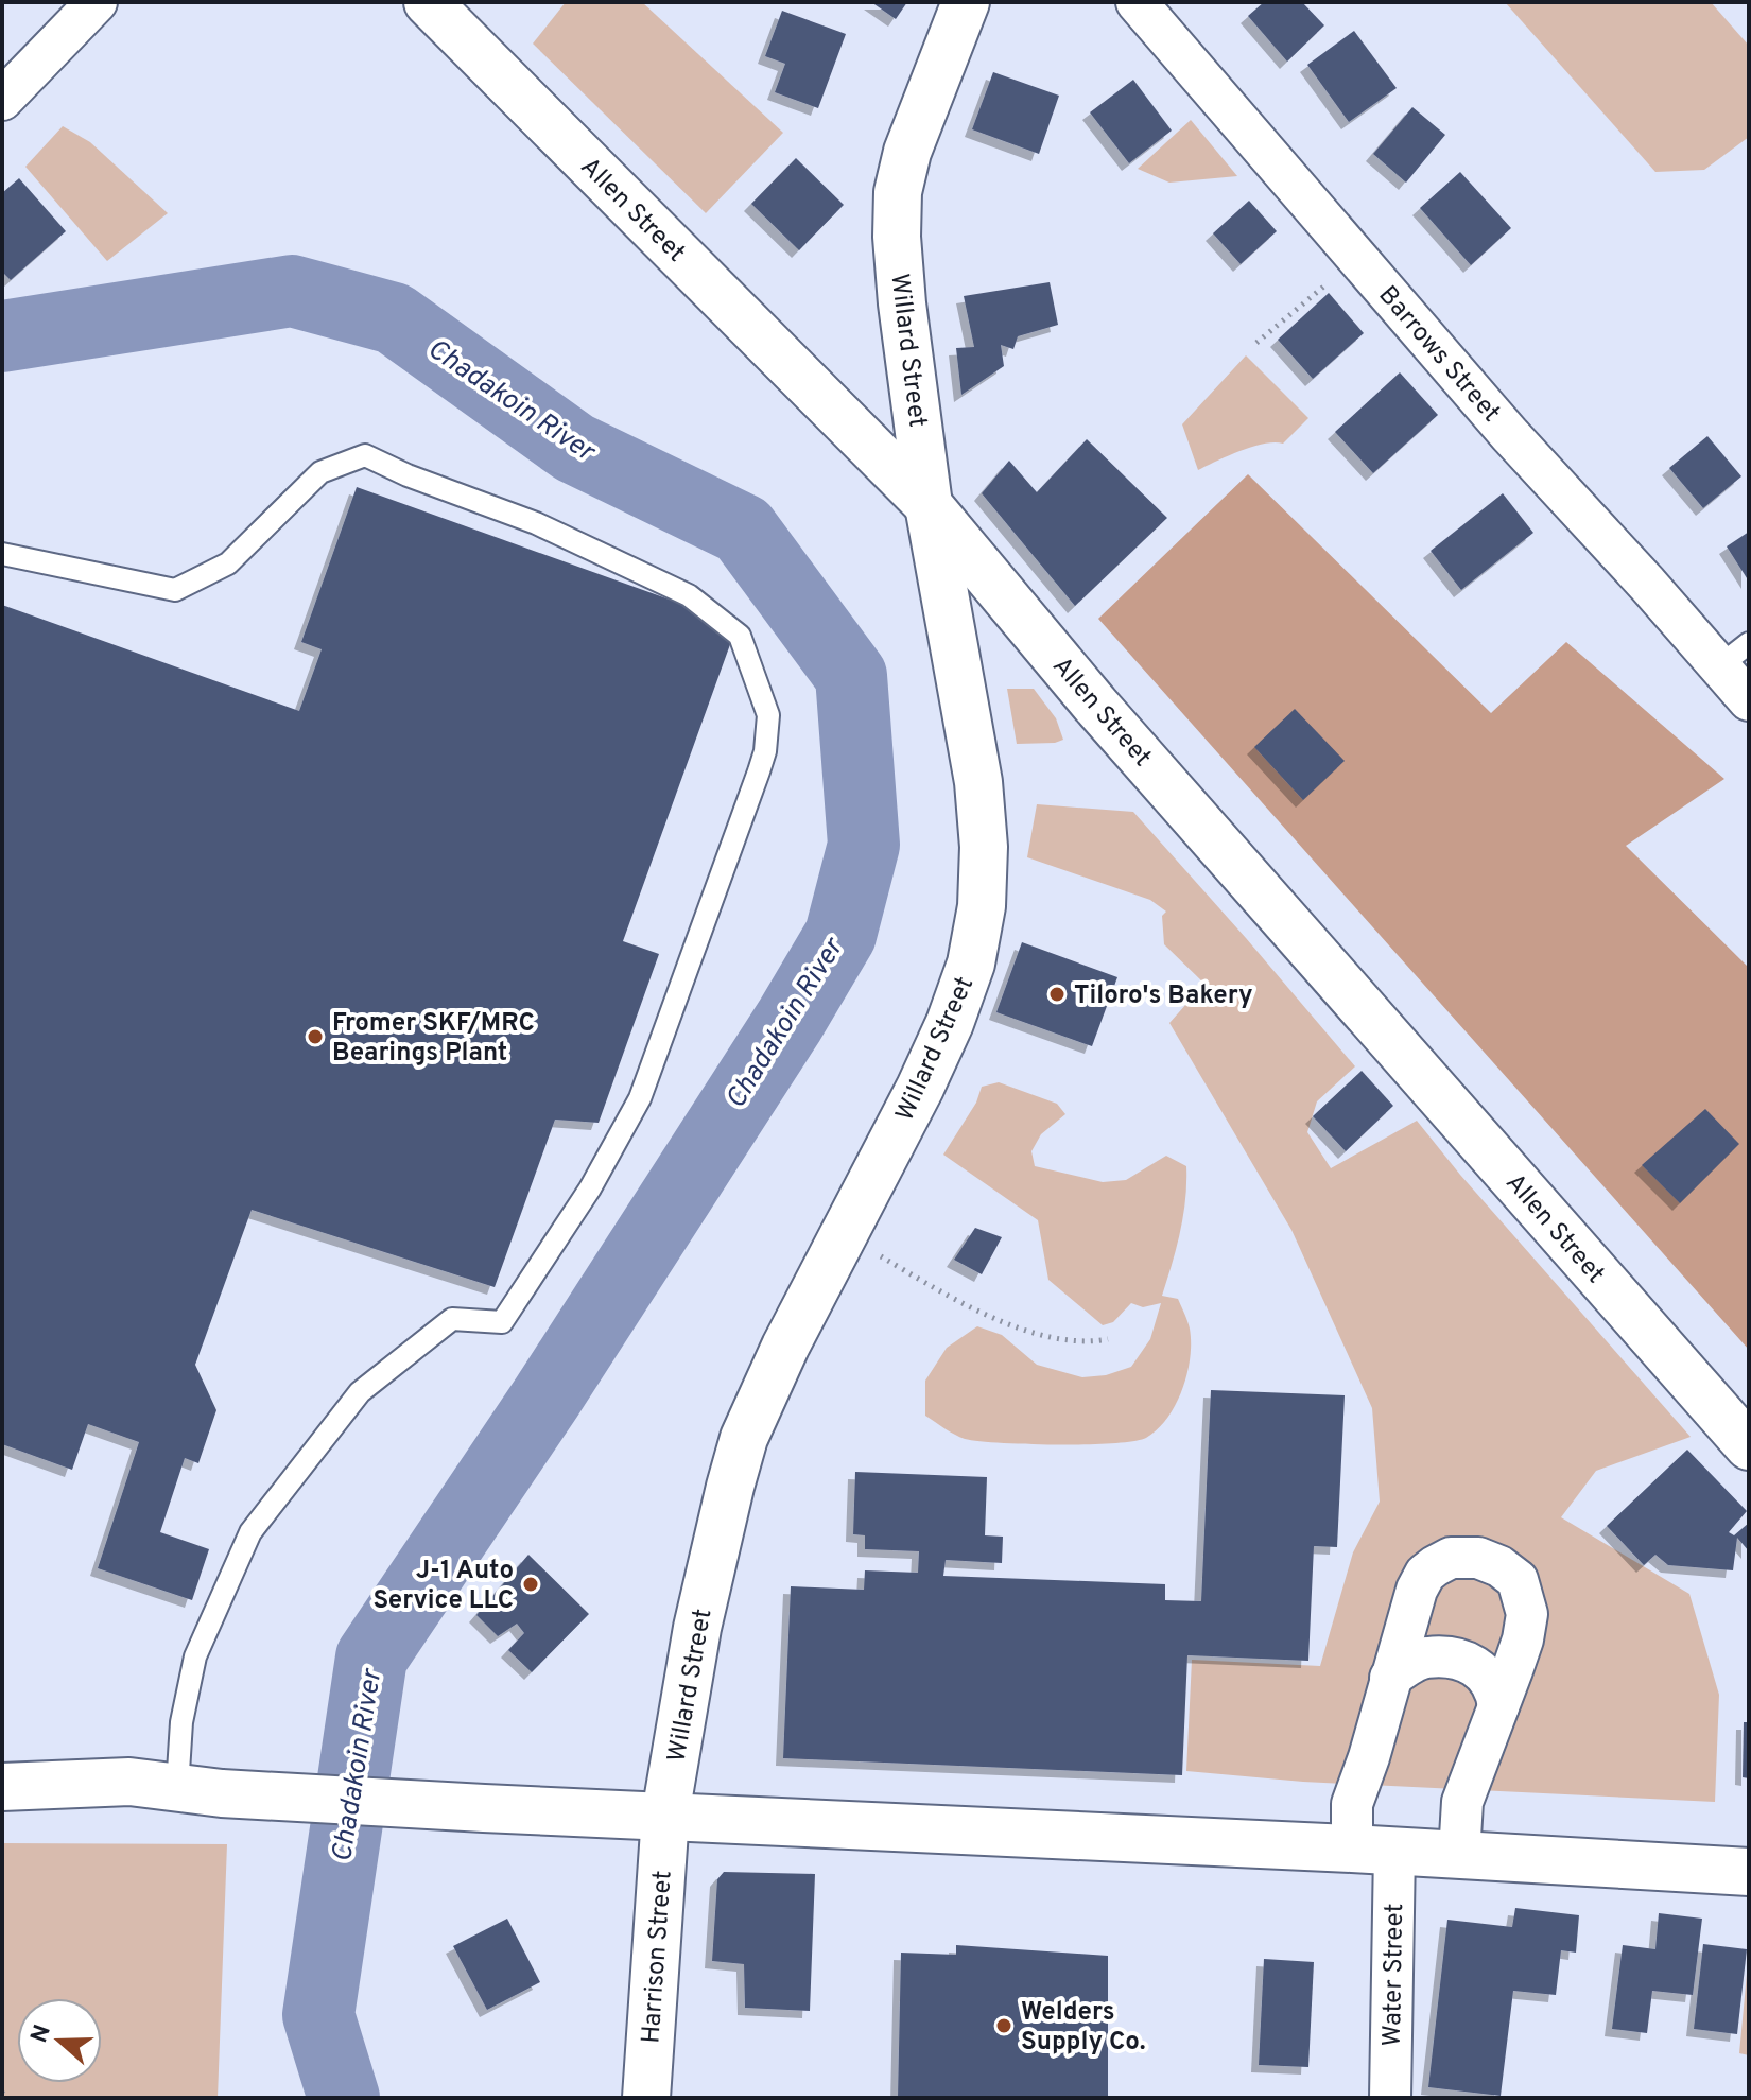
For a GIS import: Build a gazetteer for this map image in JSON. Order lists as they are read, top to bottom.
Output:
{
  "streets": {
    "street": [
      "Allen Street",
      "Willard Street",
      "Barrows Street",
      "Harrison Street",
      "Water Street"
    ]
  },
  "crossings": [
    ["Allen Street", "Willard Street"],
    ["Willard Street", "Harrison Street"]
  ],
  "water": ["Chadakoin River"],
  "places": [
    "Tiloro's Bakery",
    "Fromer SKF/MRC Bearings Plant",
    "J-1 Auto Service LLC",
    "Welders Supply Co."
  ],
  "north": "left"
}
